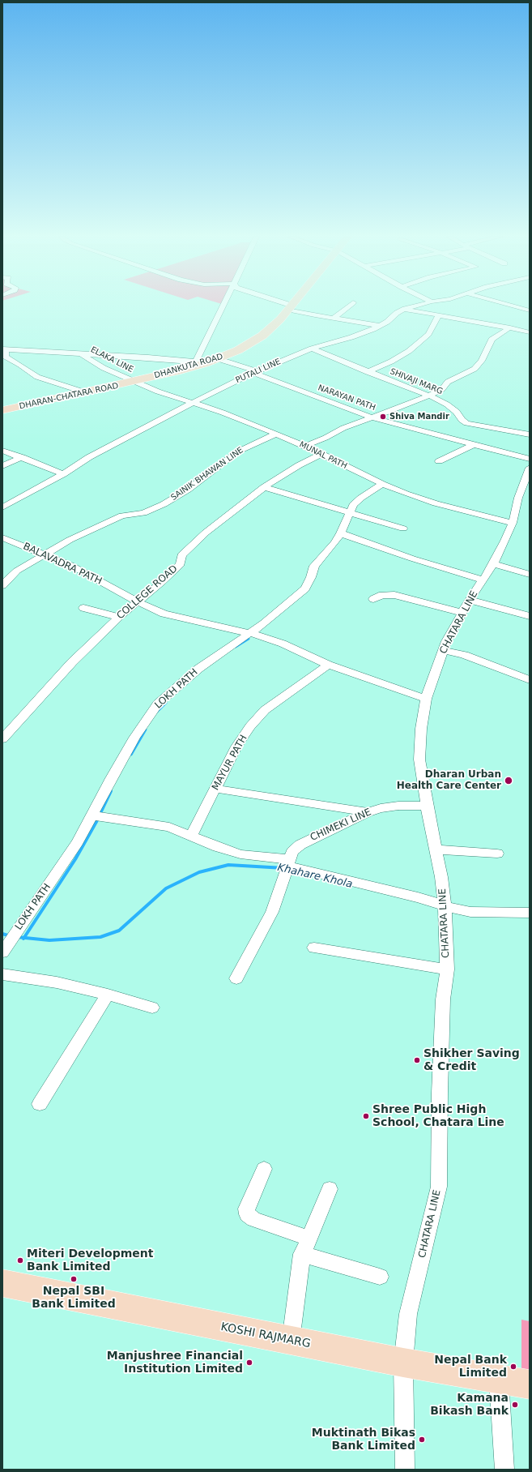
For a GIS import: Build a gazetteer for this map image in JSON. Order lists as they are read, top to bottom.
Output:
{
  "streets": {
    "main road": ["DHANKUTA ROAD", "DHARAN-CHATARA ROAD", "KOSHI RAJMARG"],
    "street": [
      "ELAKA LINE",
      "PUTALI LINE",
      "SHIVAJI MARG",
      "NARAYAN PATH",
      "MUNAL PATH",
      "SAINIK BHAWAN LINE",
      "BALAVADRA PATH",
      "COLLEGE ROAD",
      "CHATARA LINE",
      "LOKH PATH",
      "MAYUR PATH",
      "CHIMEKI LINE"
    ]
  },
  "crossings": [
    ["ELAKA LINE", "DHANKUTA ROAD"],
    ["ELAKA LINE", "DHARAN-CHATARA ROAD"],
    ["ELAKA LINE", "MUNAL PATH"],
    ["DHANKUTA ROAD", "DHARAN-CHATARA ROAD"],
    ["DHANKUTA ROAD", "NARAYAN PATH"],
    ["DHANKUTA ROAD", "MUNAL PATH"],
    ["PUTALI LINE", "SHIVAJI MARG"],
    ["PUTALI LINE", "NARAYAN PATH"],
    ["PUTALI LINE", "MUNAL PATH"],
    ["DHARAN-CHATARA ROAD", "MUNAL PATH"],
    ["MUNAL PATH", "SAINIK BHAWAN LINE"],
    ["MUNAL PATH", "COLLEGE ROAD"],
    ["MUNAL PATH", "CHATARA LINE"],
    ["MUNAL PATH", "LOKH PATH"],
    ["SAINIK BHAWAN LINE", "BALAVADRA PATH"],
    ["BALAVADRA PATH", "COLLEGE ROAD"],
    ["BALAVADRA PATH", "CHATARA LINE"],
    ["BALAVADRA PATH", "LOKH PATH"],
    ["BALAVADRA PATH", "MAYUR PATH"],
    ["CHATARA LINE", "CHIMEKI LINE"],
    ["CHATARA LINE", "KOSHI RAJMARG"]
  ],
  "water": ["Khahare Khola"],
  "places": [
    "Shiva Mandir",
    "Dharan Urban Health Care Center",
    "Shikher Saving & Credit",
    "Shree Public High School, Chatara Line",
    "Miteri Development Bank Limited",
    "Nepal SBI Bank Limited",
    "Manjushree Financial Institution Limited",
    "Nepal Bank Limited",
    "Kamana Bikash Bank",
    "Muktinath Bikas Bank Limited"
  ]
}
